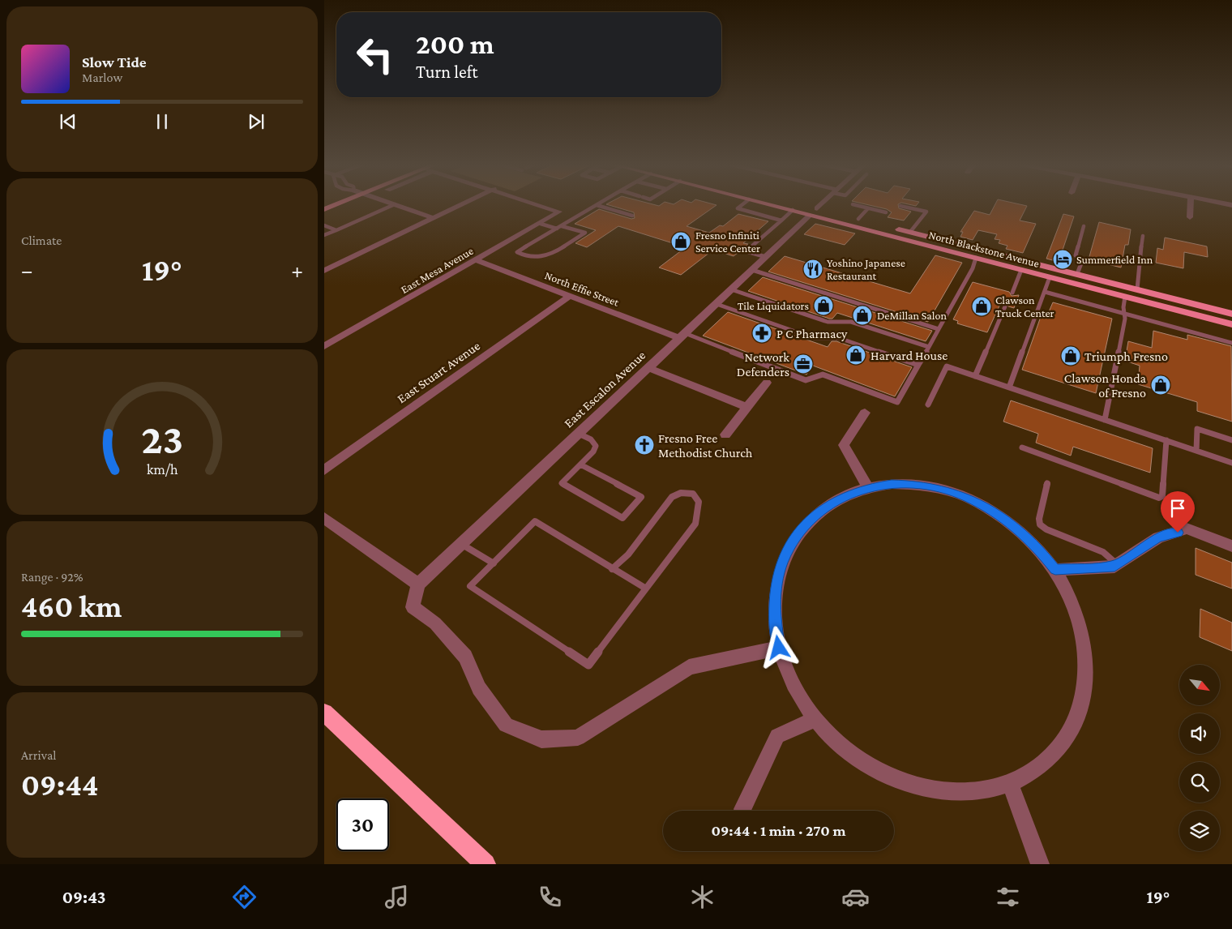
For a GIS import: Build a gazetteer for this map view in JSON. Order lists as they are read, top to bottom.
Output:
{
  "streets": {
    "main road": ["North Blackstone Avenue"],
    "street": [
      "East Mesa Avenue",
      "North Effie Street",
      "East Stuart Avenue",
      "East Escalon Avenue"
    ]
  },
  "crossings": [
    ["North Blackstone Avenue", "East Escalon Avenue"],
    ["East Mesa Avenue", "North Effie Street"],
    ["North Effie Street", "East Stuart Avenue"],
    ["North Effie Street", "East Escalon Avenue"]
  ],
  "places": {
    "shop": [
      "Fresno Infiniti Service Center",
      "Tile Liquidators",
      "Clawson Truck Center",
      "DeMillan Salon",
      "Harvard House",
      "Triumph Fresno",
      "Clawson Honda of Fresno"
    ],
    "hotel": ["Summerfield Inn"],
    "restaurant": ["Yoshino Japanese Restaurant"],
    "pharmacy": ["P C Pharmacy"],
    "office": ["Network Defenders"],
    "church": ["Fresno Free Methodist Church"]
  },
  "north": "bottom right",
  "page": {
    "turn": ["200 m", "Turn left"],
    "song": ["Slow Tide", "Marlow"],
    "tile": [
      "Climate",
      ["Range · 92%", "460 km"],
      ["Arrival", "09:44"]
    ],
    "heat": ["−", "19°", "+"],
    "limit": "30",
    "trip": "09:44 · 1 min · 270 m",
    "tabs": ["09:43", "19°"],
    "gauge": ["23", "km/h"]
  }
}
